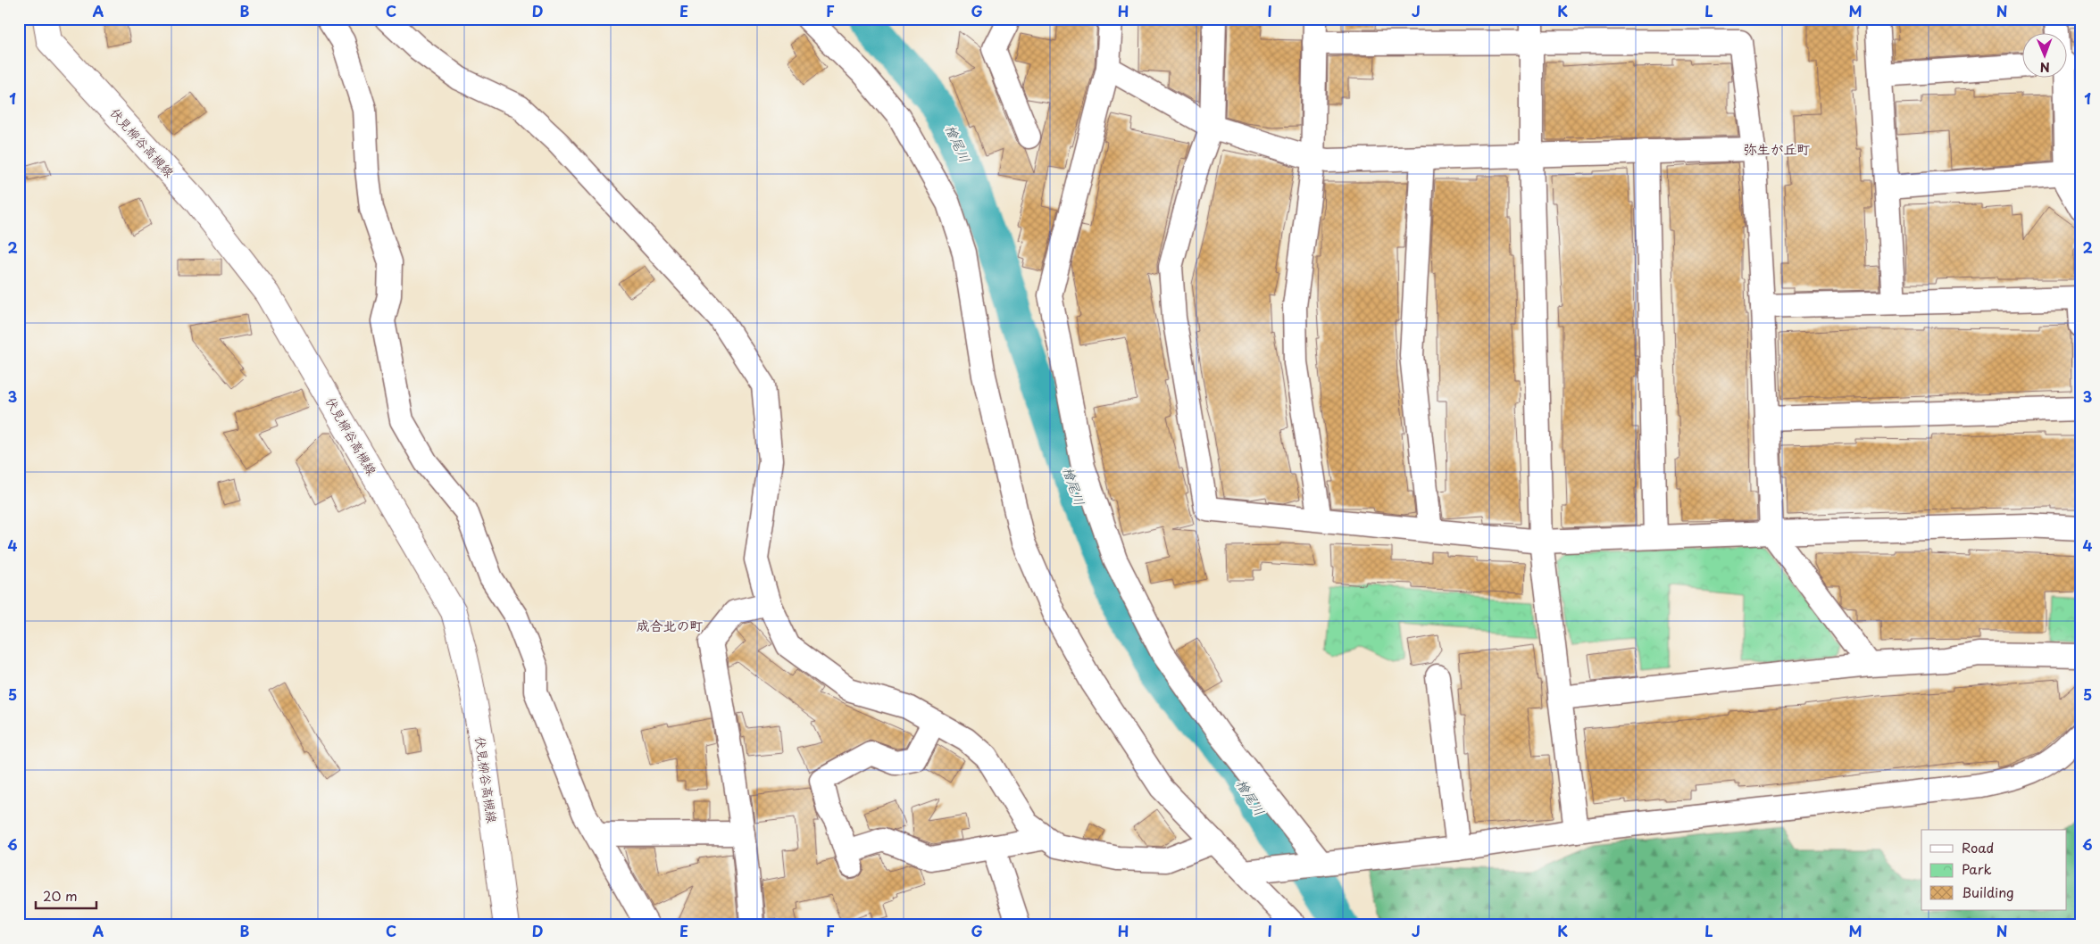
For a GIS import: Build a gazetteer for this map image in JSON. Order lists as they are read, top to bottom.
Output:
{
  "streets": {
    "main road": ["伏見柳谷高槻線"]
  },
  "districts": ["弥生が丘町", "成合北の町"],
  "water": ["檜尾川"],
  "legend": ["Road", "Park", "Building"],
  "scale_bar": "20 m",
  "north": "bottom",
  "grid": {
    "columns": [
      "A",
      "B",
      "C",
      "D",
      "E",
      "F",
      "G",
      "H",
      "I",
      "J",
      "K",
      "L",
      "M",
      "N"
    ],
    "rows": [
      "1",
      "2",
      "3",
      "4",
      "5",
      "6"
    ]
  }
}
